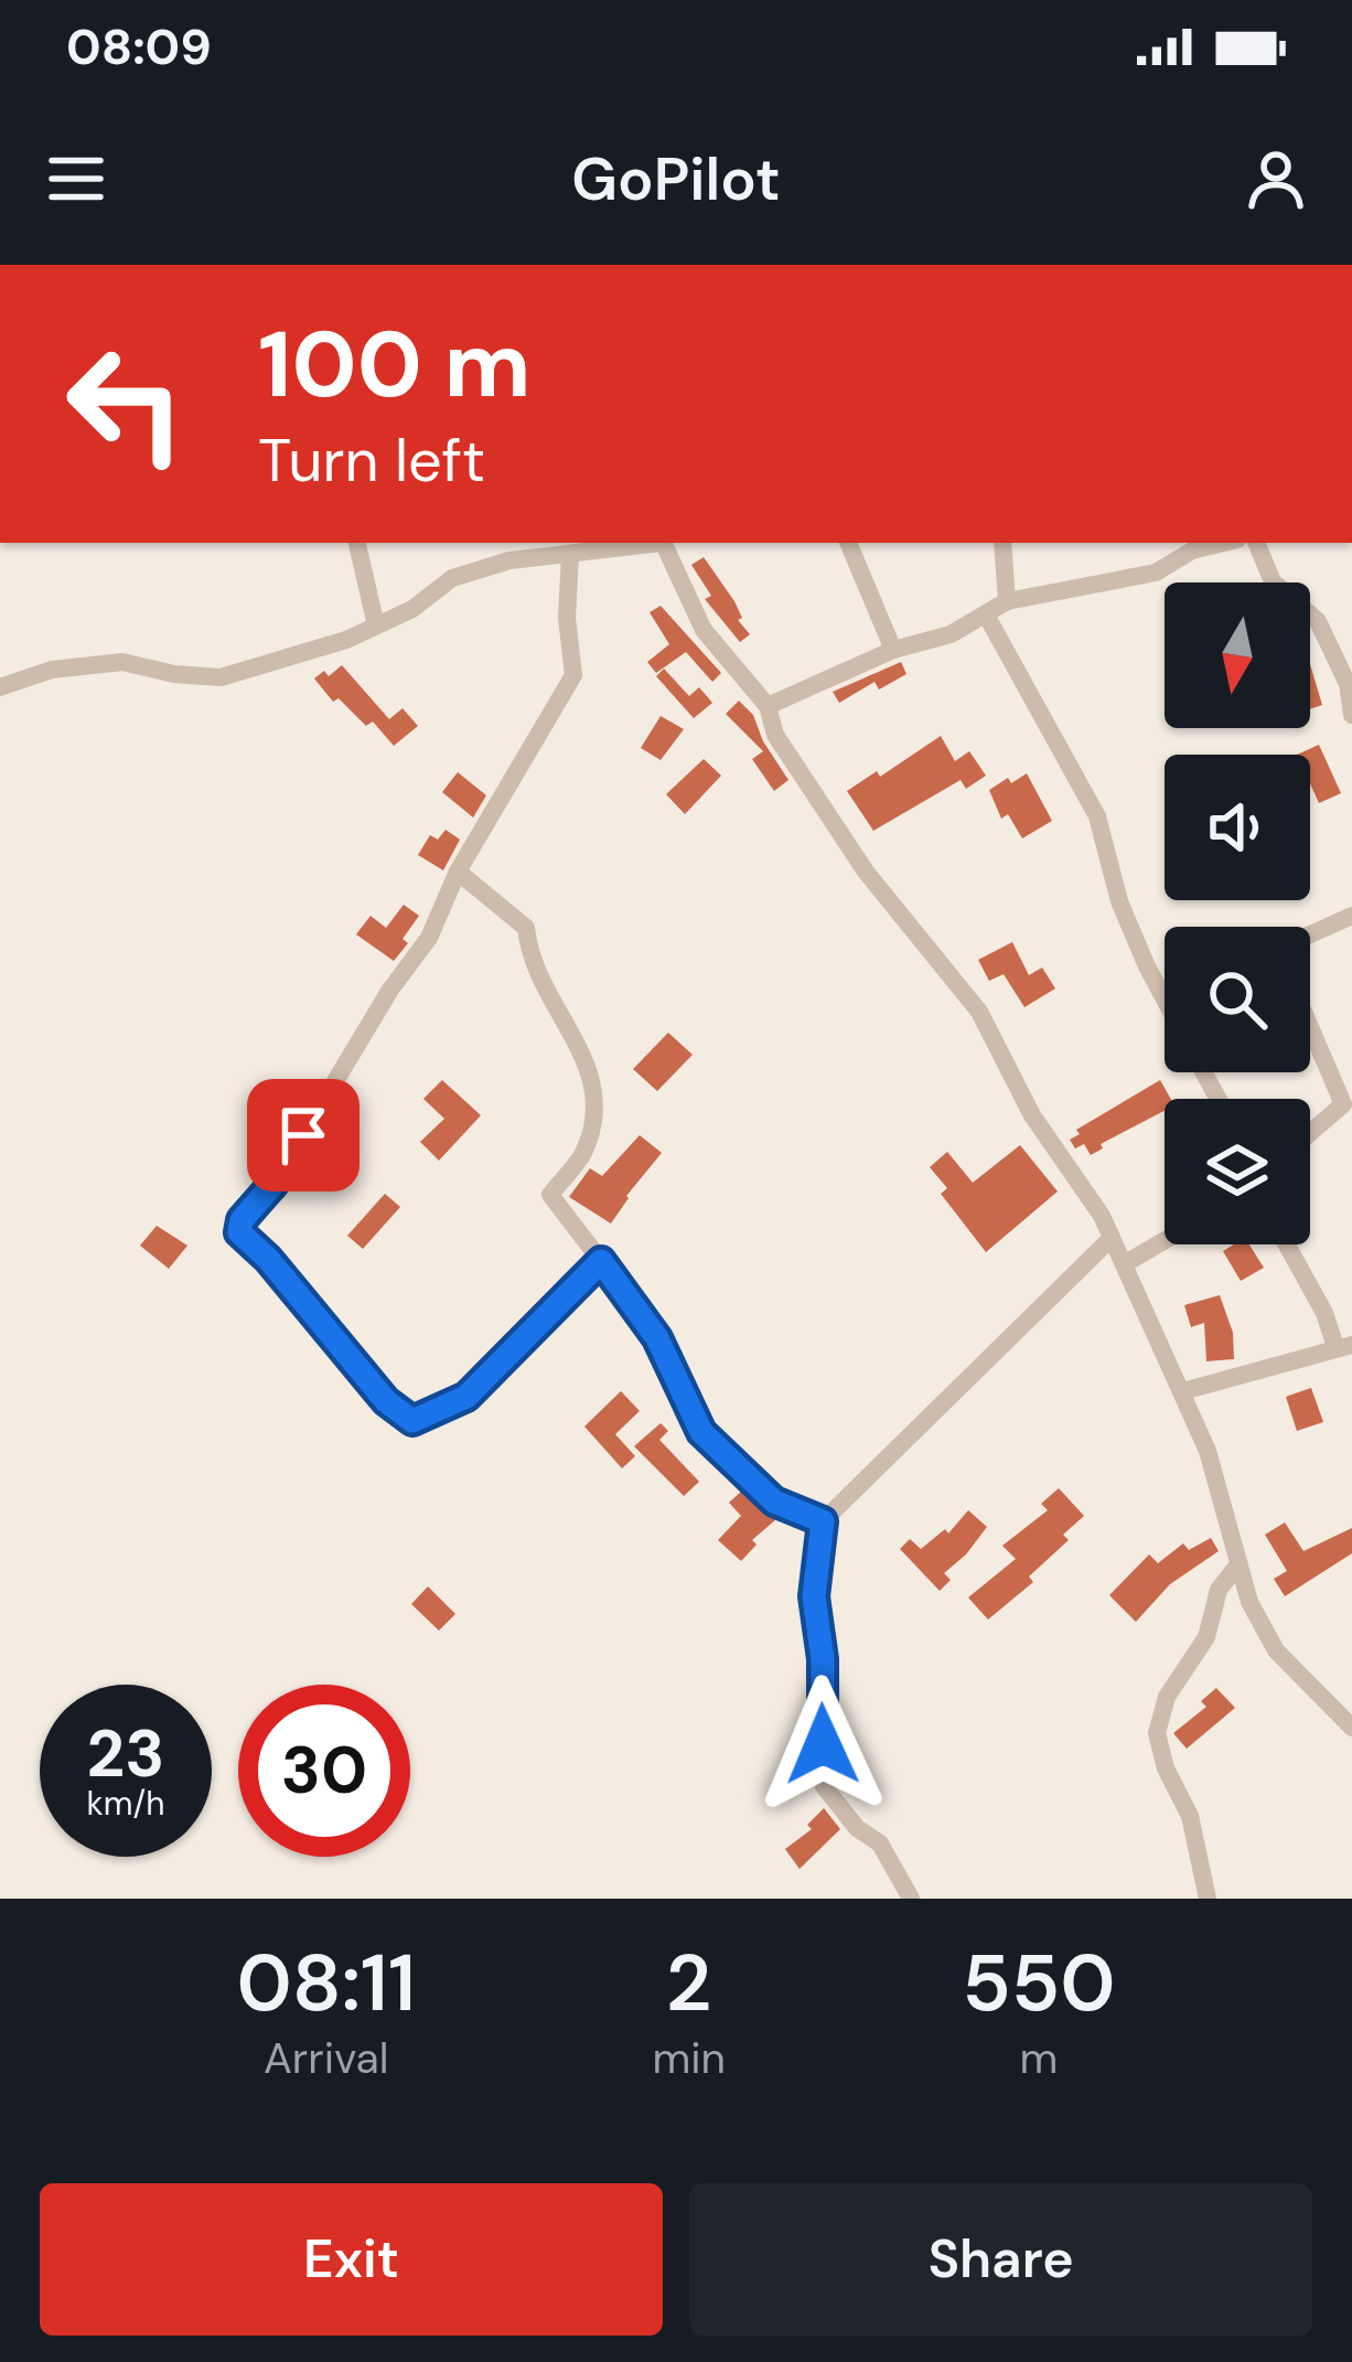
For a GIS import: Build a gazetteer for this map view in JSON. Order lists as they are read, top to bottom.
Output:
{
  "north": "bottom",
  "page": {
    "status": "08:09",
    "header": "GoPilot",
    "turn": ["100 m", "Turn left"],
    "speed": "23 km/h",
    "limit": "30",
    "eta": [
      "08:11",
      "Arrival",
      "2",
      "min",
      "550",
      "m"
    ],
    "buttons": ["Exit", "Share"]
  }
}
